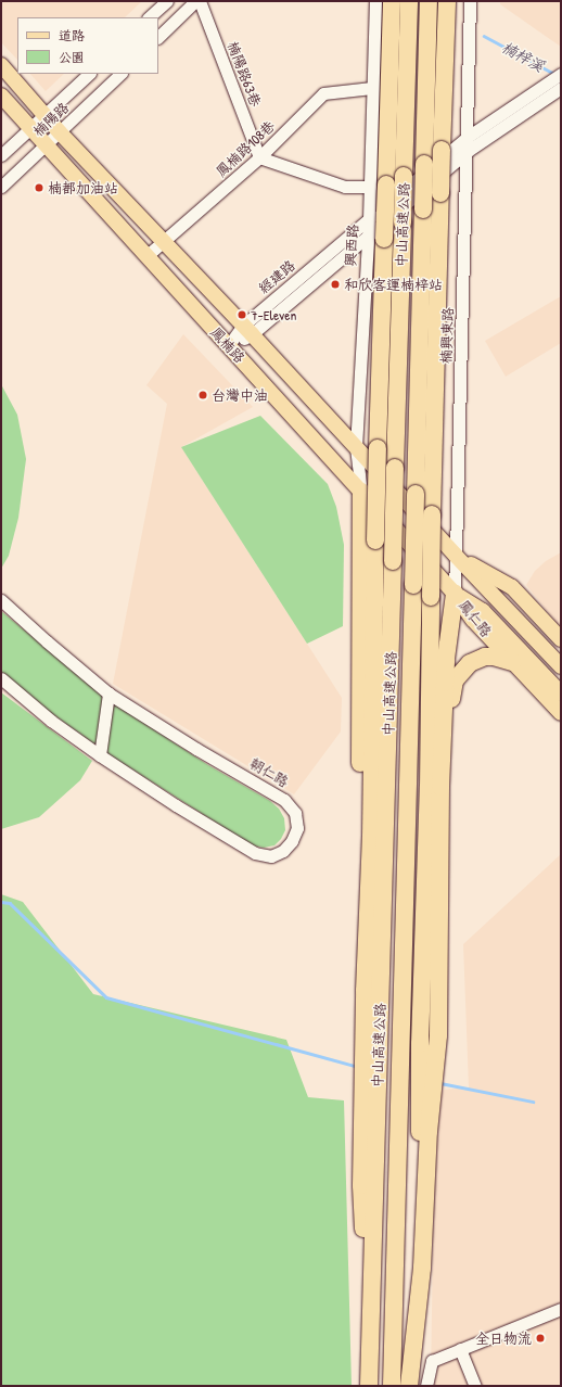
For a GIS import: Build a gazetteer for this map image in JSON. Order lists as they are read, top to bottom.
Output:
{
  "streets": {
    "highway": ["中山高速公路"],
    "main road": ["鳳楠路", "鳳仁路"],
    "street": [
      "楠陽路63巷",
      "楠陽路",
      "鳳楠路108巷",
      "興西路",
      "經建路",
      "楠興東路",
      "朝仁路"
    ]
  },
  "crossings": [
    ["楠陽路63巷", "鳳楠路108巷"],
    ["楠陽路", "鳳楠路"],
    ["鳳楠路108巷", "興西路"],
    ["鳳楠路108巷", "鳳楠路"],
    ["興西路", "經建路"],
    ["興西路", "鳳楠路"],
    ["經建路", "楠興東路"],
    ["經建路", "鳳楠路"],
    ["楠興東路", "鳳楠路"],
    ["楠興東路", "鳳仁路"],
    ["鳳楠路", "鳳仁路"]
  ],
  "water": ["楠梓溪"],
  "places": [
    "楠都加油站",
    "和欣客運楠梓站",
    "7-Eleven",
    "台灣中油",
    "全日物流"
  ],
  "legend": ["道路", "公園"]
}
